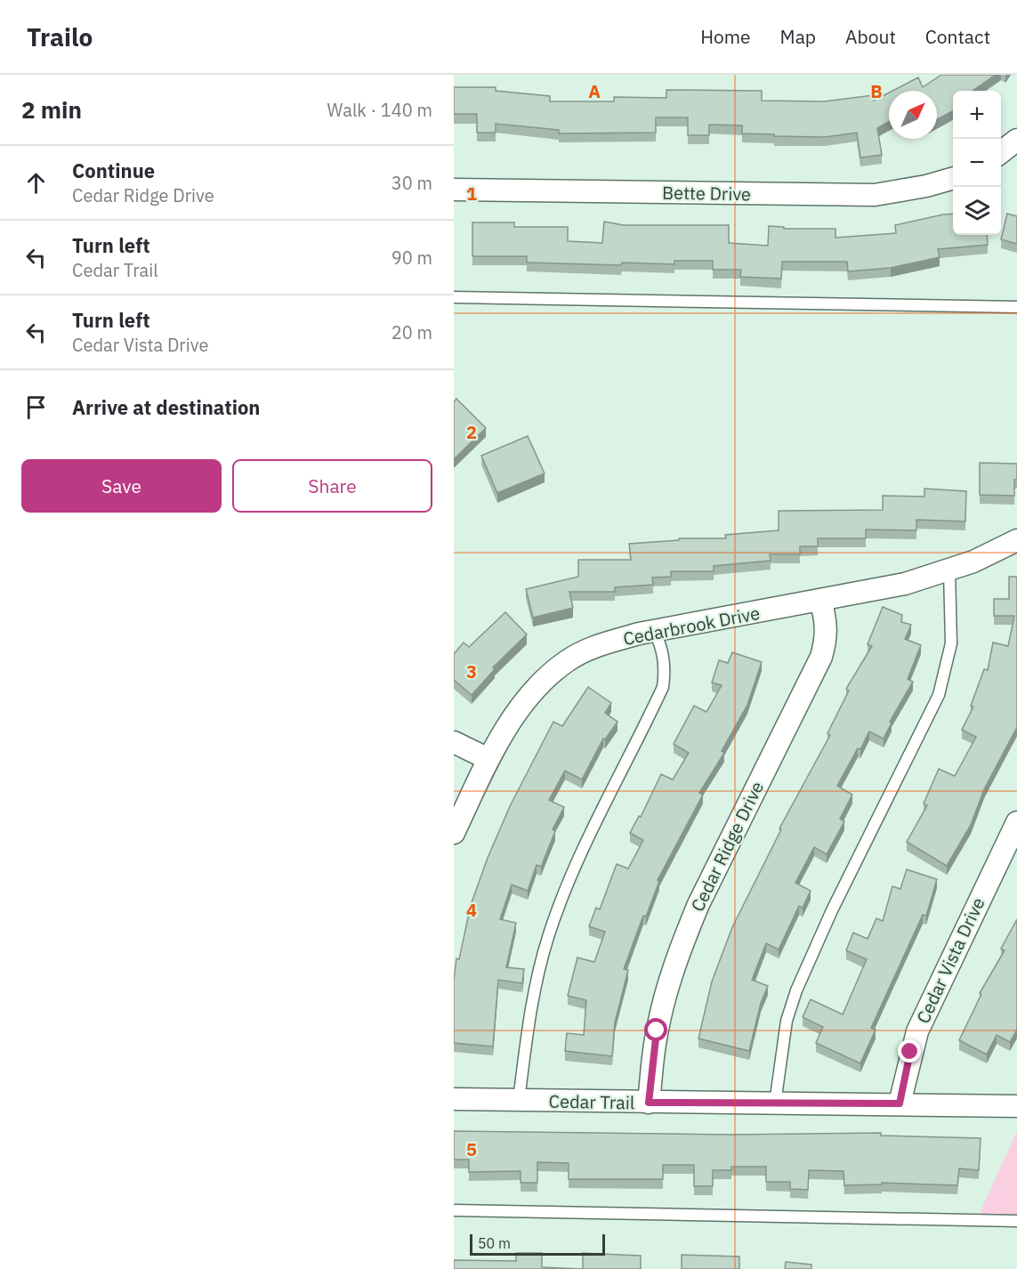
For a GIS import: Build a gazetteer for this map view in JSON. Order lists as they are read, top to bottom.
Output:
{
  "streets": {
    "street": [
      "Bette Drive",
      "Cedarbrook Drive",
      "Cedar Ridge Drive",
      "Cedar Vista Drive",
      "Cedar Trail"
    ]
  },
  "crossings": [
    ["Cedarbrook Drive", "Cedar Ridge Drive"],
    ["Cedar Ridge Drive", "Cedar Trail"],
    ["Cedar Vista Drive", "Cedar Trail"]
  ],
  "scale_bar": "50 m",
  "north": "top right",
  "page": {
    "header": "Trailo",
    "nav": [
      "Home",
      "Map",
      "About",
      "Contact"
    ],
    "heading": ["2 min", "Walk · 140 m"],
    "map_buttons": ["+", "−"],
    "list": [
      ["Continue", "Cedar Ridge Drive", "30 m"],
      ["Turn left", "Cedar Trail", "90 m"],
      ["Turn left", "Cedar Vista Drive", "20 m"],
      "Arrive at destination"
    ],
    "buttons": ["Save", "Share"],
    "scale": "50 m"
  },
  "grid": {
    "columns": ["A", "B"],
    "rows": [
      "1",
      "2",
      "3",
      "4",
      "5"
    ]
  }
}
